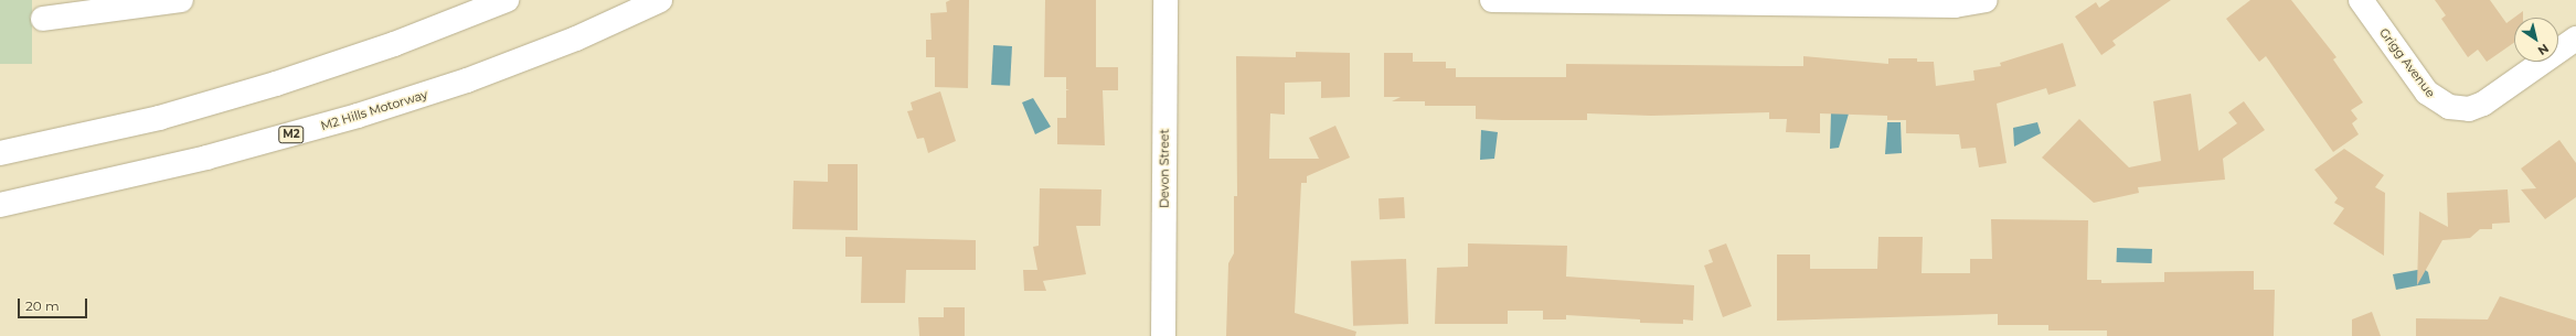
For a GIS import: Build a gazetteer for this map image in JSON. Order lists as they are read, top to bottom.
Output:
{
  "streets": {
    "main road": [
      "Grigg Avenue",
      "M2 Hills Motorway",
      "M2",
      "Devon Street"
    ]
  },
  "scale_bar": "20 m",
  "north": "bottom right"
}
